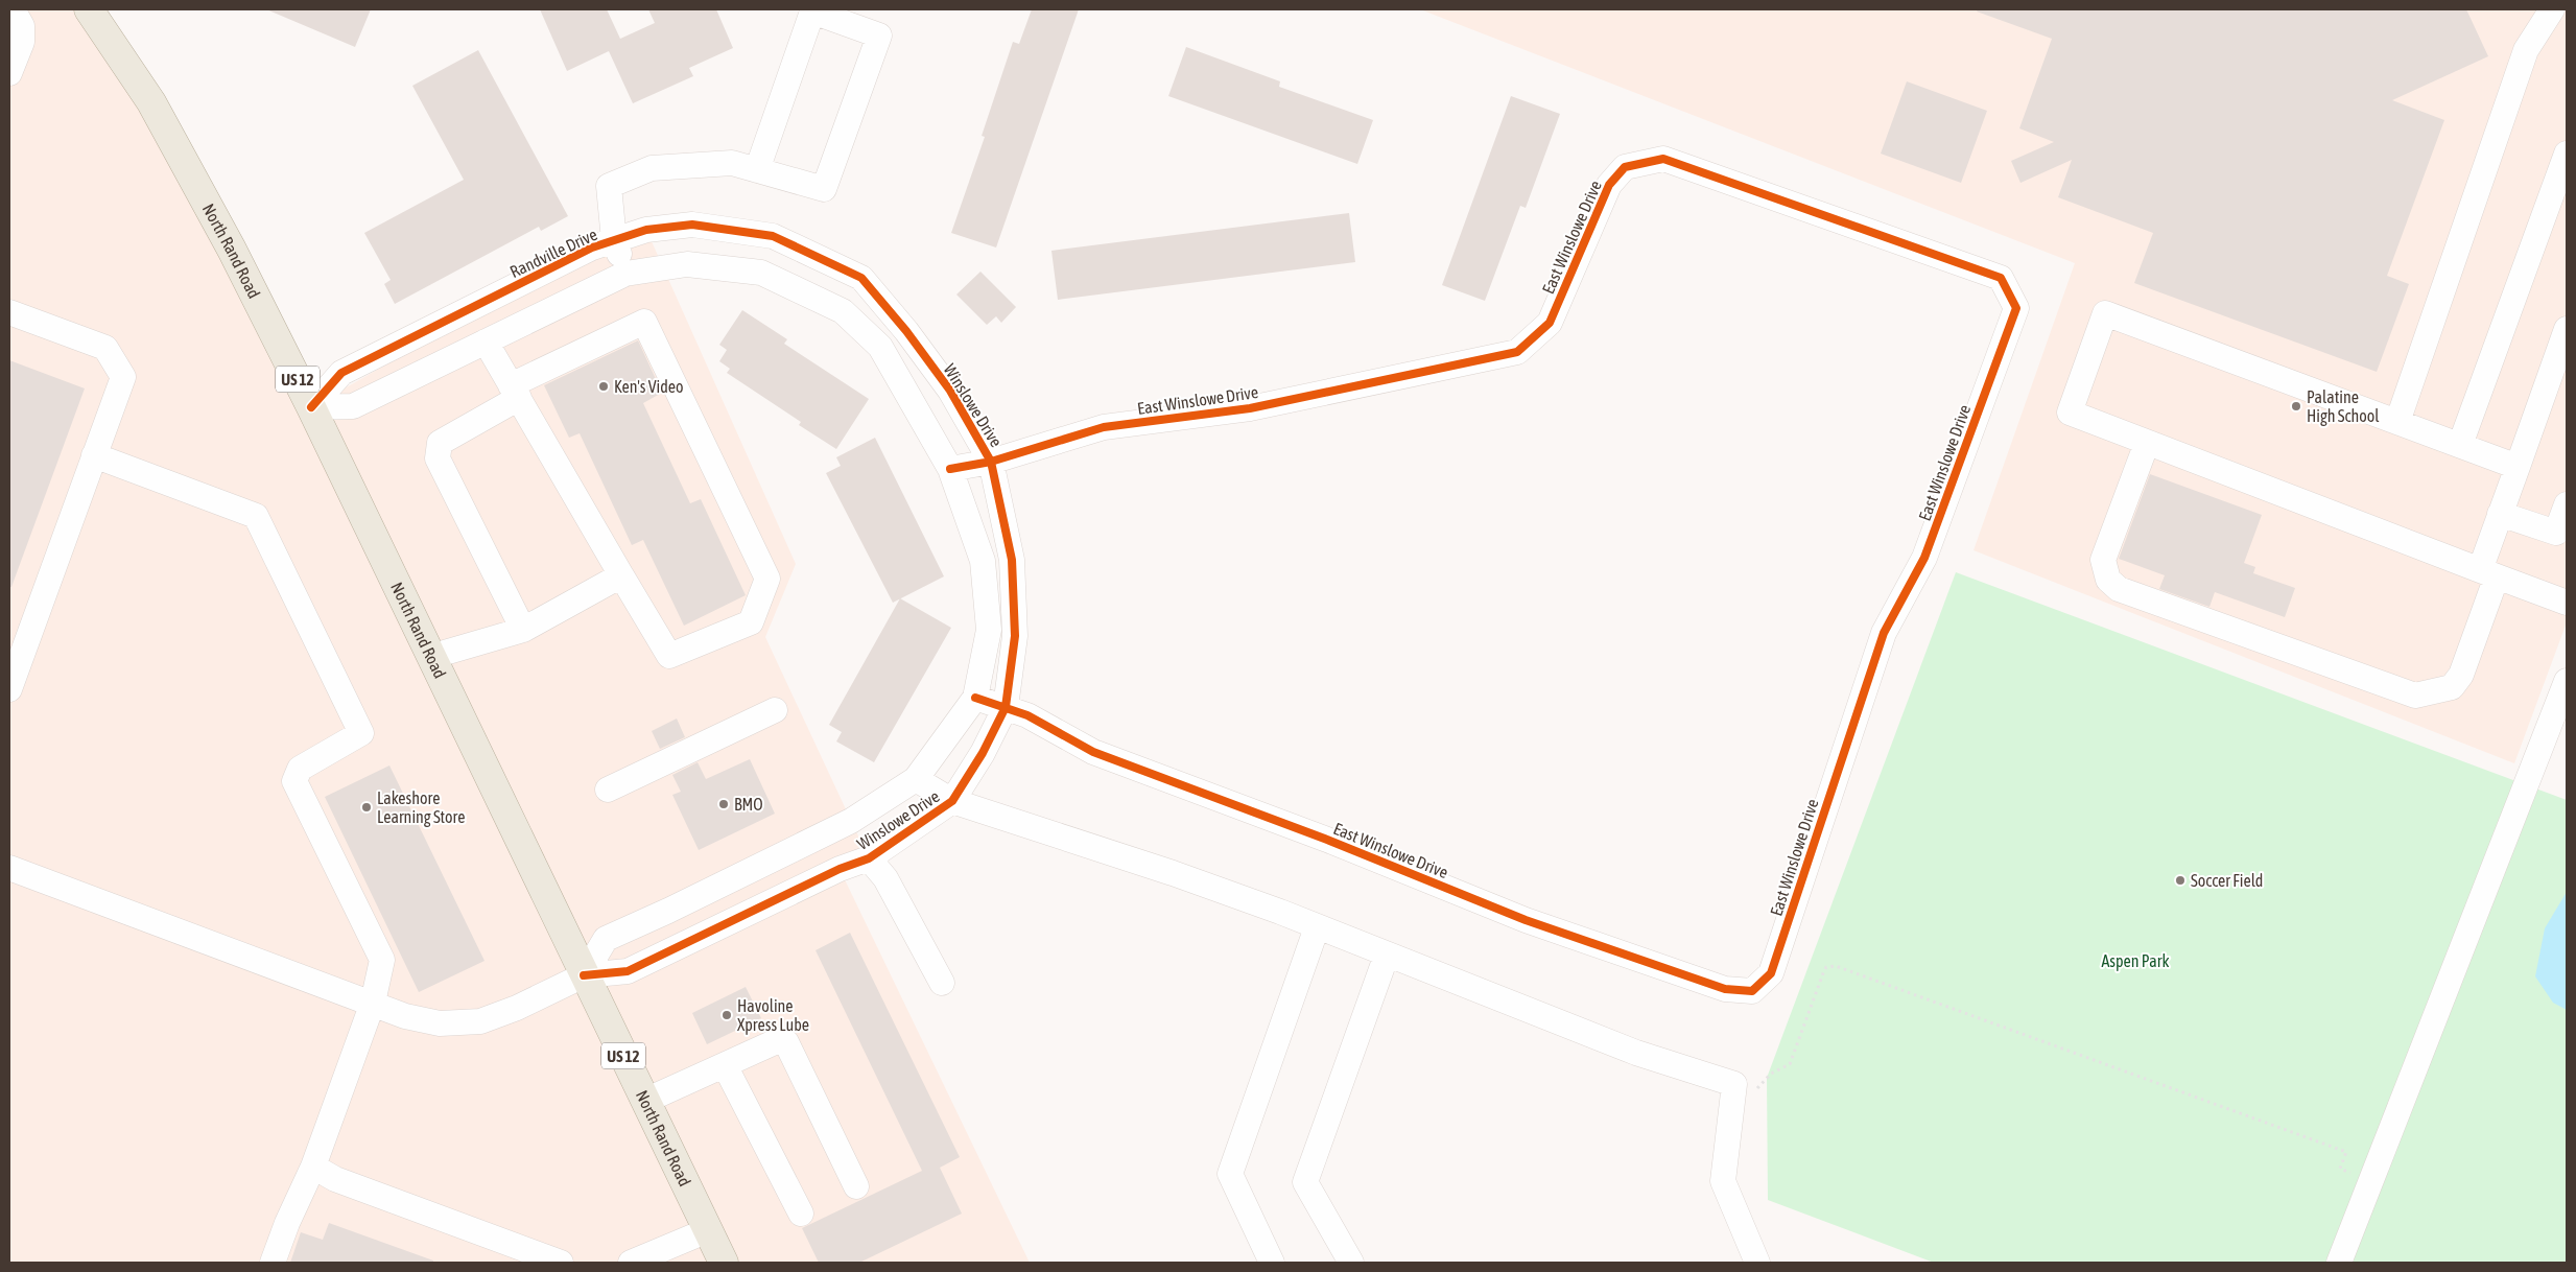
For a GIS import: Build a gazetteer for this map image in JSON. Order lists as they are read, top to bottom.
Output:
{
  "streets": {
    "main road": ["North Rand Road", "US 12"],
    "street": ["East Winslowe Drive", "Randville Drive", "Winslowe Drive"]
  },
  "crossings": [
    ["East Winslowe Drive", "Winslowe Drive"],
    ["North Rand Road", "Randville Drive"],
    ["North Rand Road", "Winslowe Drive"],
    ["Randville Drive", "Winslowe Drive"]
  ],
  "parks": ["Aspen Park"],
  "places": [
    "Ken's Video",
    "Palatine High School",
    "BMO",
    "Lakeshore Learning Store",
    "Soccer Field",
    "Havoline Xpress Lube"
  ]
}
